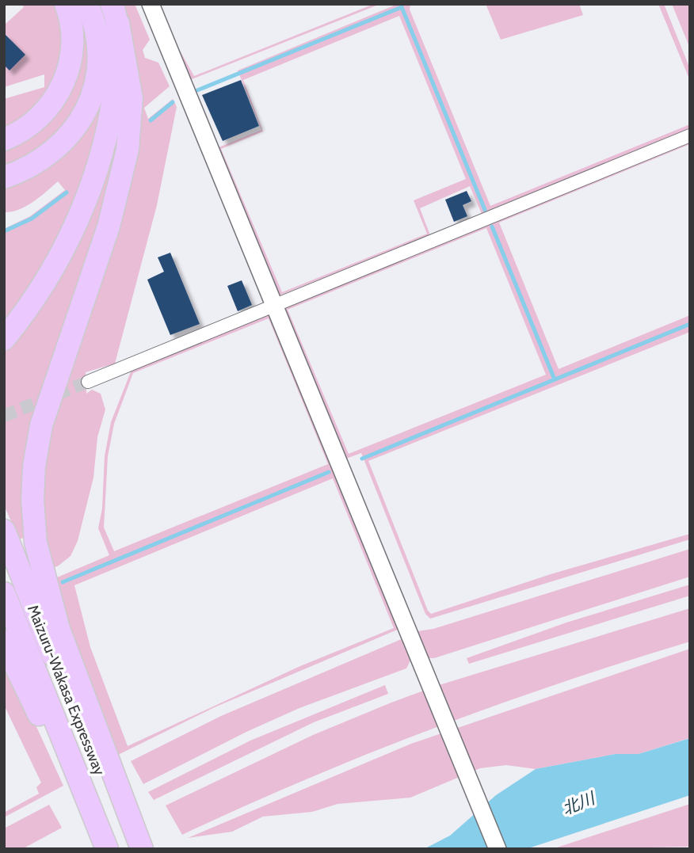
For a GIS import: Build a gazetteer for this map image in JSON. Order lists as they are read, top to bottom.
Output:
{
  "streets": {
    "highway": ["Maizuru-Wakasa Expressway"]
  },
  "water": ["北川"]
}
